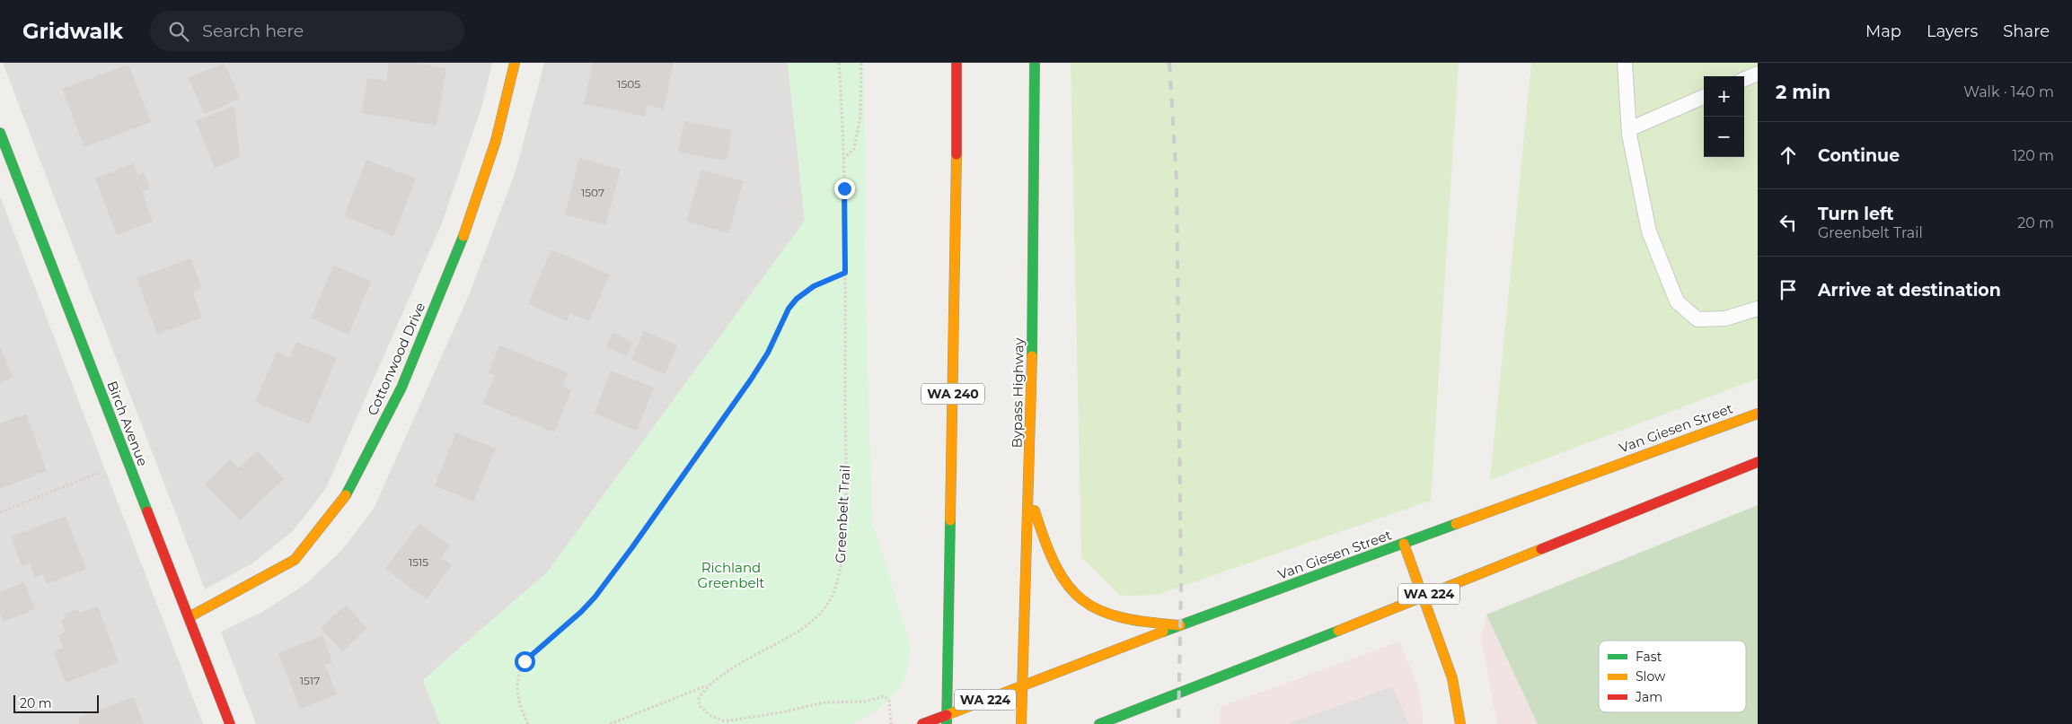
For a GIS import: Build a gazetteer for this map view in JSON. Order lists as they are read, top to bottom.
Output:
{
  "streets": {
    "main road": [
      "Cottonwood Drive",
      "Bypass Highway",
      "WA 240",
      "Birch Avenue",
      "Van Giesen Street",
      "WA 224"
    ],
    "path": ["Greenbelt Trail"]
  },
  "crossings": [
    ["Cottonwood Drive", "Birch Avenue"],
    ["Bypass Highway", "Van Giesen Street"],
    ["WA 240", "Van Giesen Street"]
  ],
  "parks": ["Richland Greenbelt"],
  "house_numbers": [
    "1505",
    "1507",
    "1515",
    "1517"
  ],
  "legend": ["Fast", "Slow", "Jam"],
  "scale_bar": "20 m",
  "page": {
    "header": "Gridwalk",
    "search": "Search here",
    "nav": ["Map", "Layers", "Share"],
    "heading": ["2 min", "Walk · 140 m"],
    "map_buttons": ["+", "−"],
    "list": [
      ["Continue", "120 m"],
      ["Turn left", "Greenbelt Trail", "20 m"],
      "Arrive at destination"
    ],
    "scale": "20 m"
  }
}
